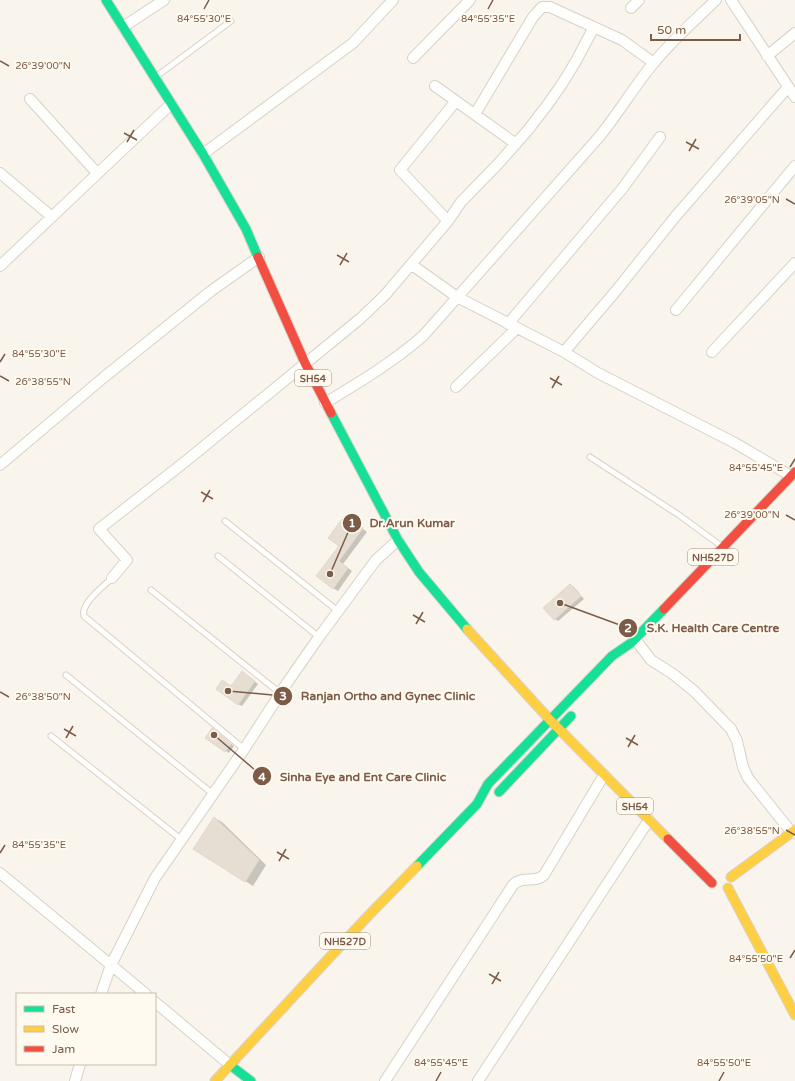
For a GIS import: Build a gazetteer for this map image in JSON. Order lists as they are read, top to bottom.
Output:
{
  "streets": {
    "main road": ["SH54", "NH527D"]
  },
  "crossings": [
    ["SH54", "NH527D"]
  ],
  "places": [
    "Dr.Arun Kumar",
    "S.K. Health Care Centre",
    "Ranjan Ortho and Gynec Clinic",
    "Sinha Eye and Ent Care Clinic"
  ],
  "legend": ["Fast", "Slow", "Jam"],
  "scale_bar": "50 m",
  "coordinates": [
    "84°55'30\"E",
    "84°55'35\"E",
    "26°39'00\"N",
    "26°39'05\"N",
    "26°38'55\"N",
    "84°55'45\"E",
    "26°38'50\"N",
    "84°55'50\"E"
  ]
}
